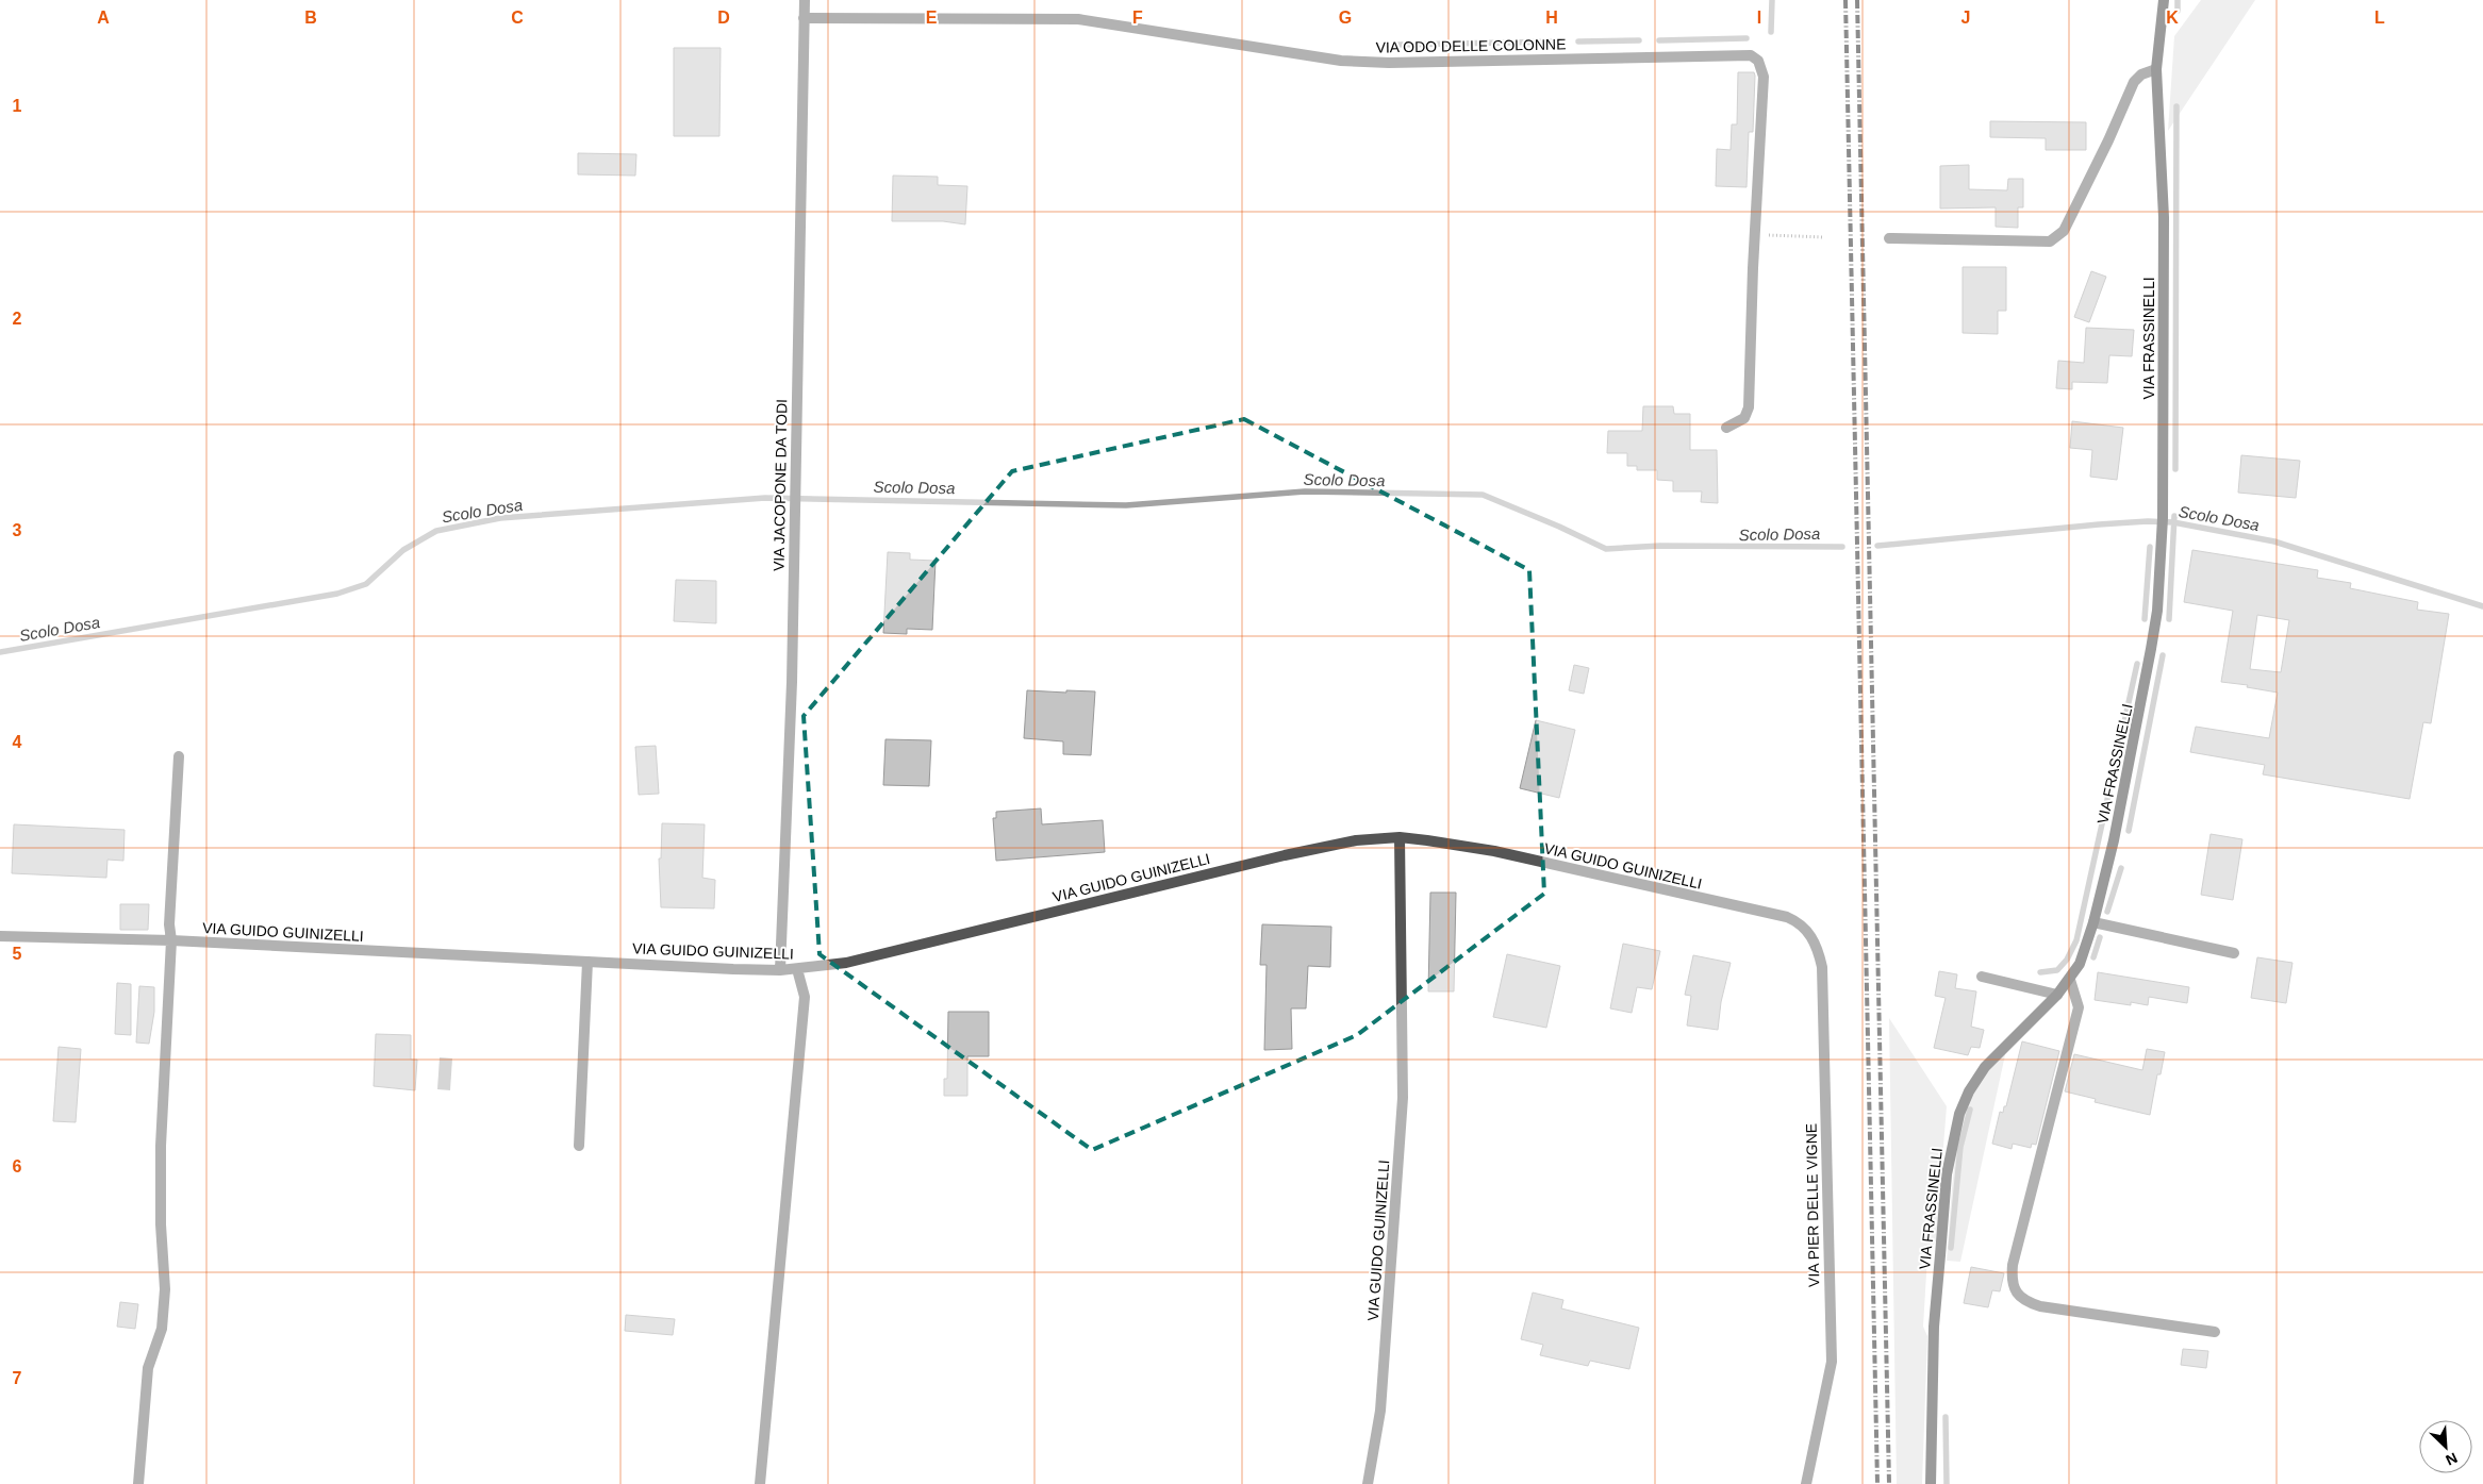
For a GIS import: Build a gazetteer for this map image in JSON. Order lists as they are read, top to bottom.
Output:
{
  "streets": {
    "street": [
      "VIA ODO DELLE COLONNE",
      "VIA FRASSINELLI",
      "VIA JACOPONE DA TODI",
      "VIA GUIDO GUINIZELLI",
      "VIA PIER DELLE VIGNE"
    ]
  },
  "crossings": [
    ["VIA ODO DELLE COLONNE", "VIA JACOPONE DA TODI"],
    ["VIA JACOPONE DA TODI", "VIA GUIDO GUINIZELLI"],
    ["VIA GUIDO GUINIZELLI", "VIA PIER DELLE VIGNE"]
  ],
  "water": ["Scolo Dosa"],
  "north": "bottom right",
  "grid": {
    "columns": [
      "A",
      "B",
      "C",
      "D",
      "E",
      "F",
      "G",
      "H",
      "I",
      "J",
      "K",
      "L"
    ],
    "rows": [
      "1",
      "2",
      "3",
      "4",
      "5",
      "6",
      "7"
    ]
  }
}
